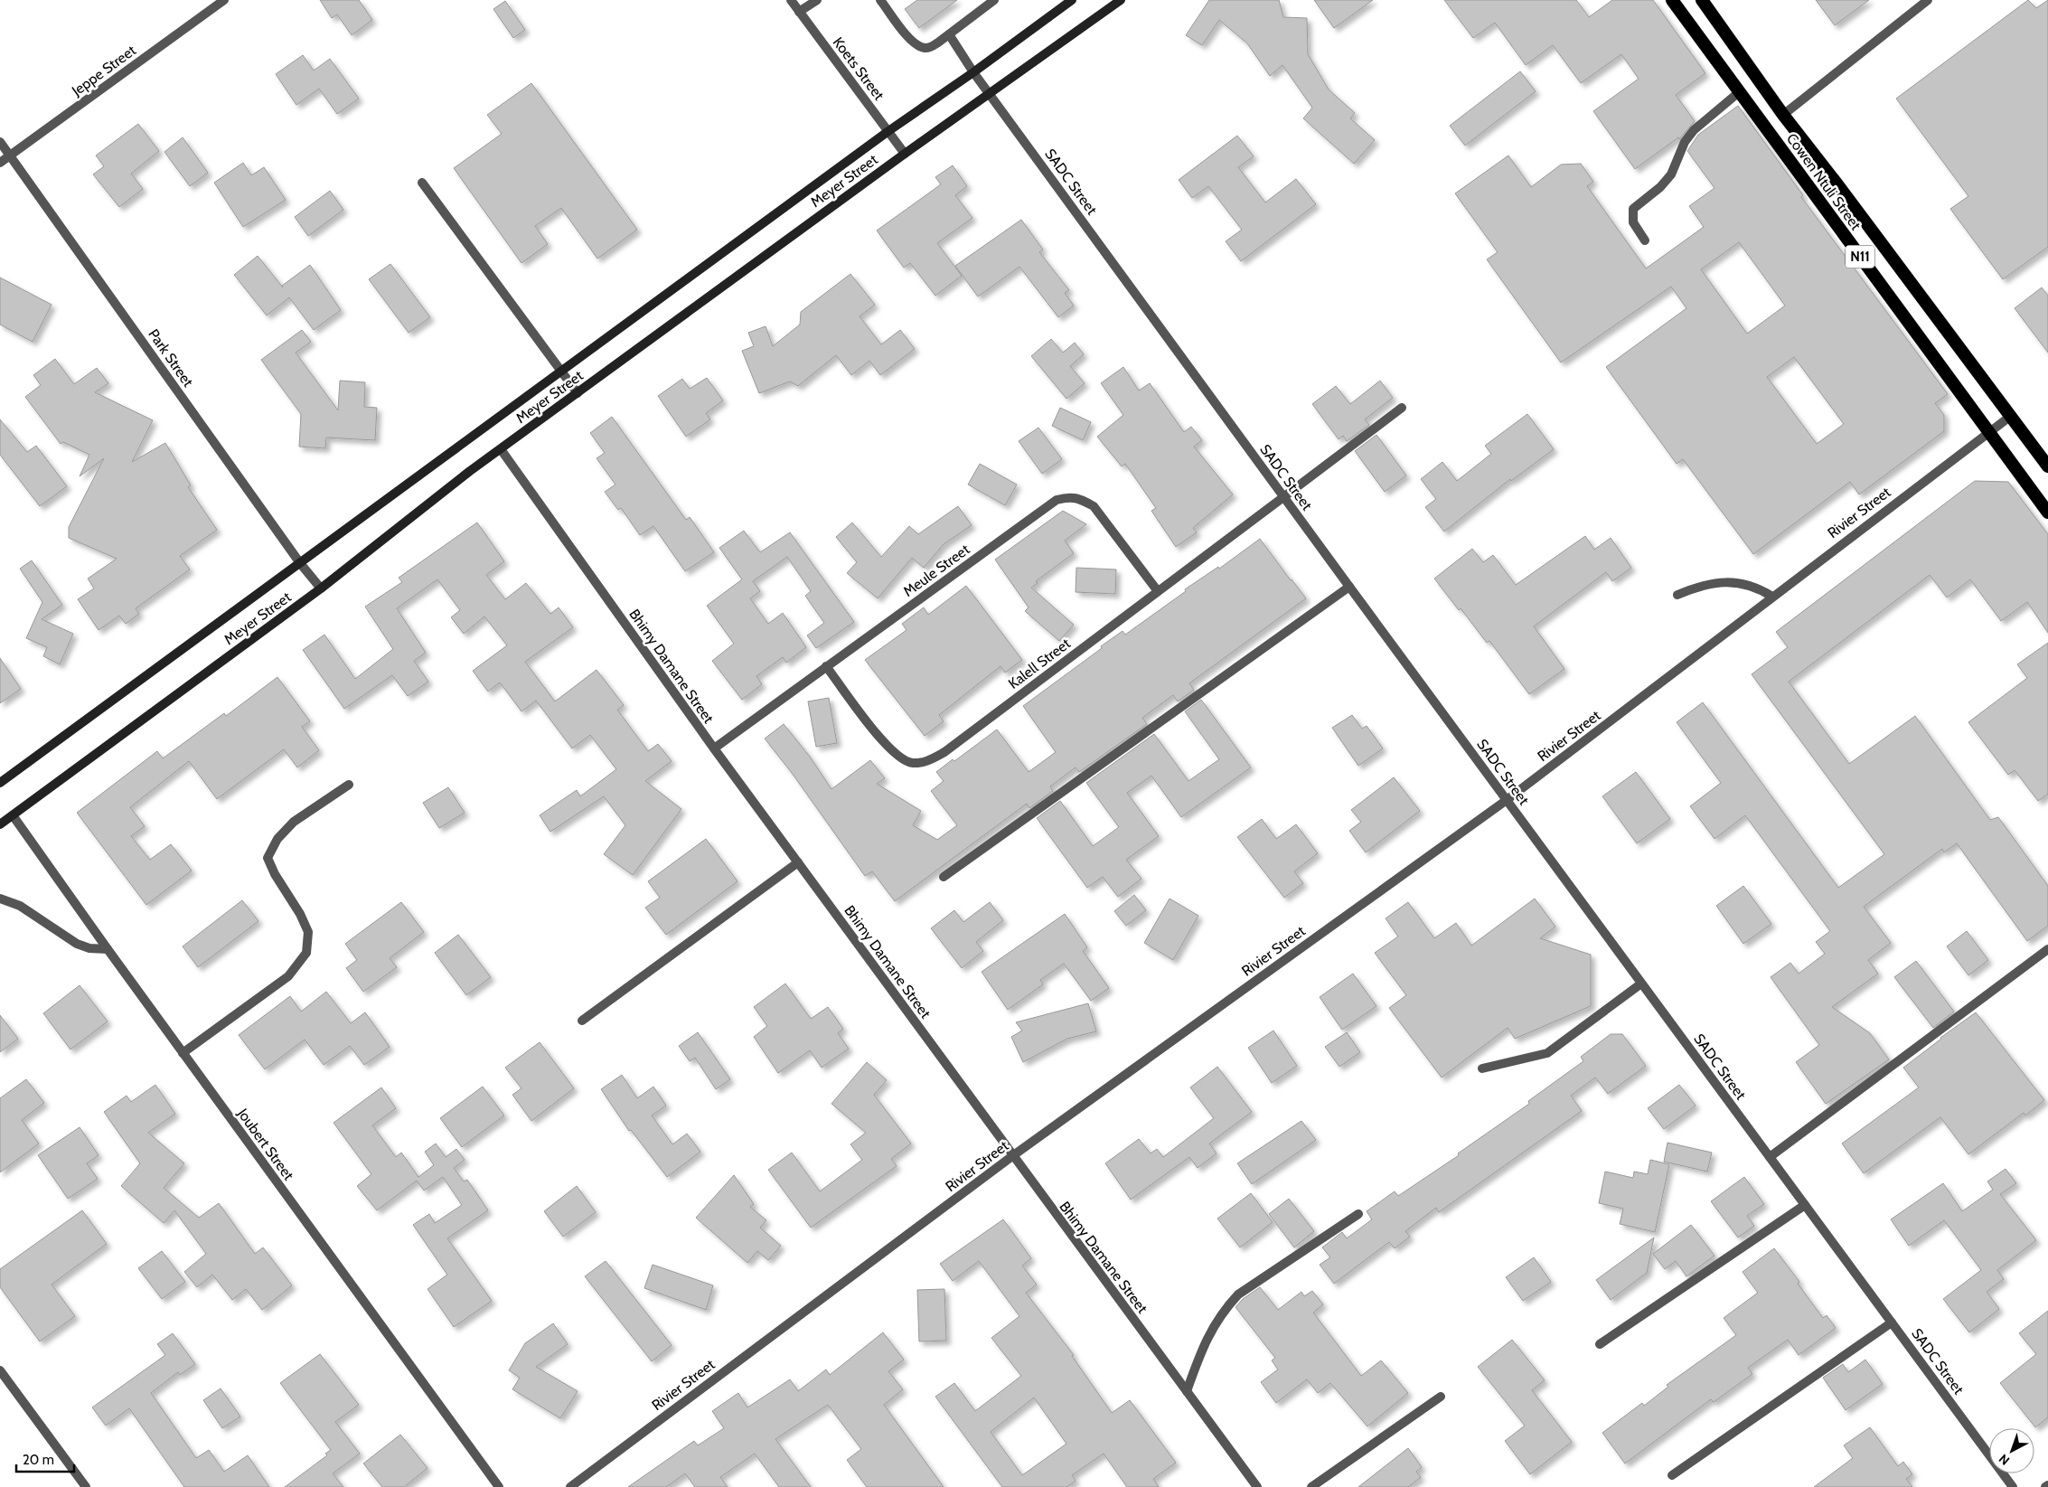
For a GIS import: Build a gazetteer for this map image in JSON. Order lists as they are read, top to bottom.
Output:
{
  "streets": {
    "highway": ["Cowen Ntuli Street", "N11"],
    "main road": ["Meyer Street"],
    "street": [
      "Koets Street",
      "Jeppe Street",
      "SADC Street",
      "Park Street",
      "Rivier Street",
      "Meule Street",
      "Kalell Street",
      "Bhimy Damane Street",
      "Joubert Street"
    ]
  },
  "crossings": [
    ["Koets Street", "Meyer Street"],
    ["Jeppe Street", "Park Street"],
    ["Meyer Street", "SADC Street"],
    ["Meyer Street", "Park Street"],
    ["Meyer Street", "Bhimy Damane Street"],
    ["Meyer Street", "Joubert Street"],
    ["SADC Street", "Rivier Street"],
    ["SADC Street", "Kalell Street"],
    ["Cowen Ntuli Street", "Rivier Street"],
    ["Rivier Street", "Bhimy Damane Street"],
    ["Meule Street", "Kalell Street"],
    ["Meule Street", "Bhimy Damane Street"]
  ],
  "scale_bar": "20 m",
  "north": "bottom left"
}
